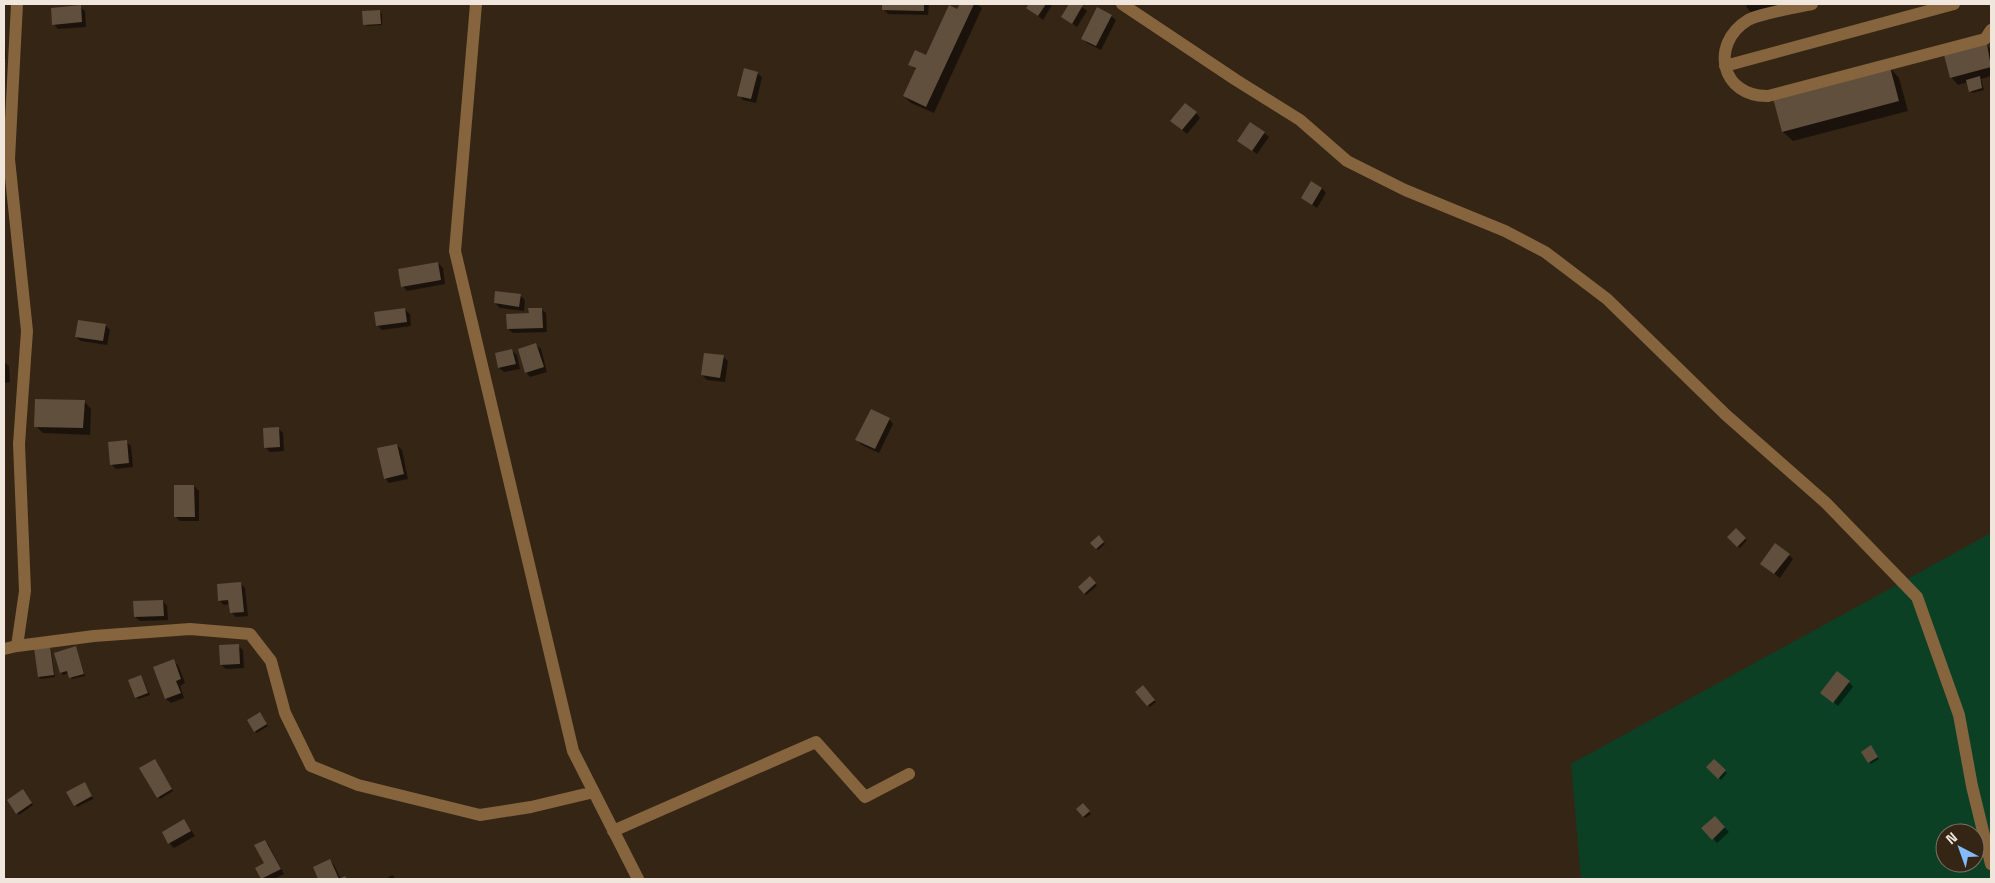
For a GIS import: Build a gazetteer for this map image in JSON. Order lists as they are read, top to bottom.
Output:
{
  "north": "top left"
}
